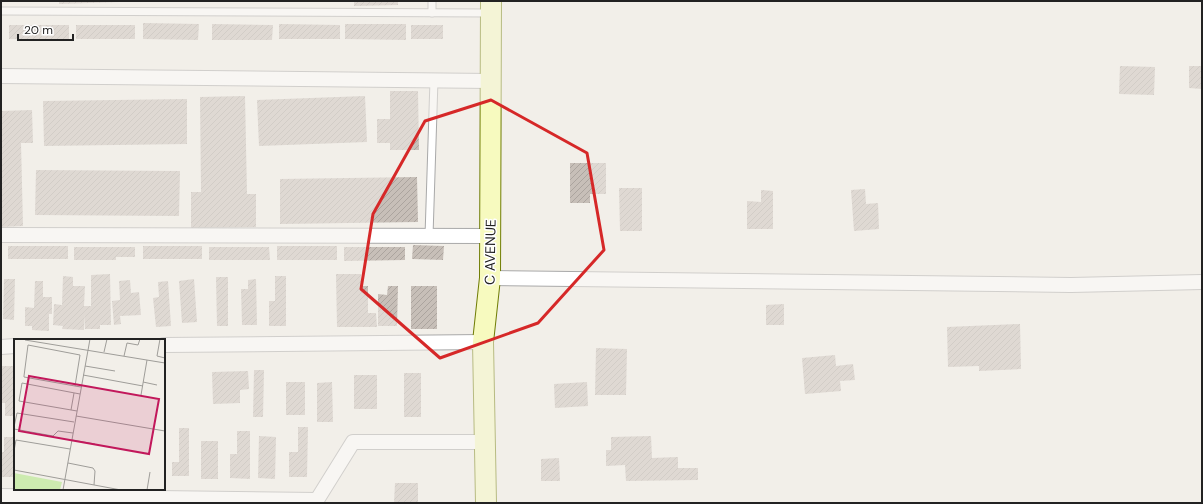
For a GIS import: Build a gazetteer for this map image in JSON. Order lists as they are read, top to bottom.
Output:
{
  "streets": {
    "street": ["C AVENUE"]
  },
  "scale_bar": "20 m"
}
